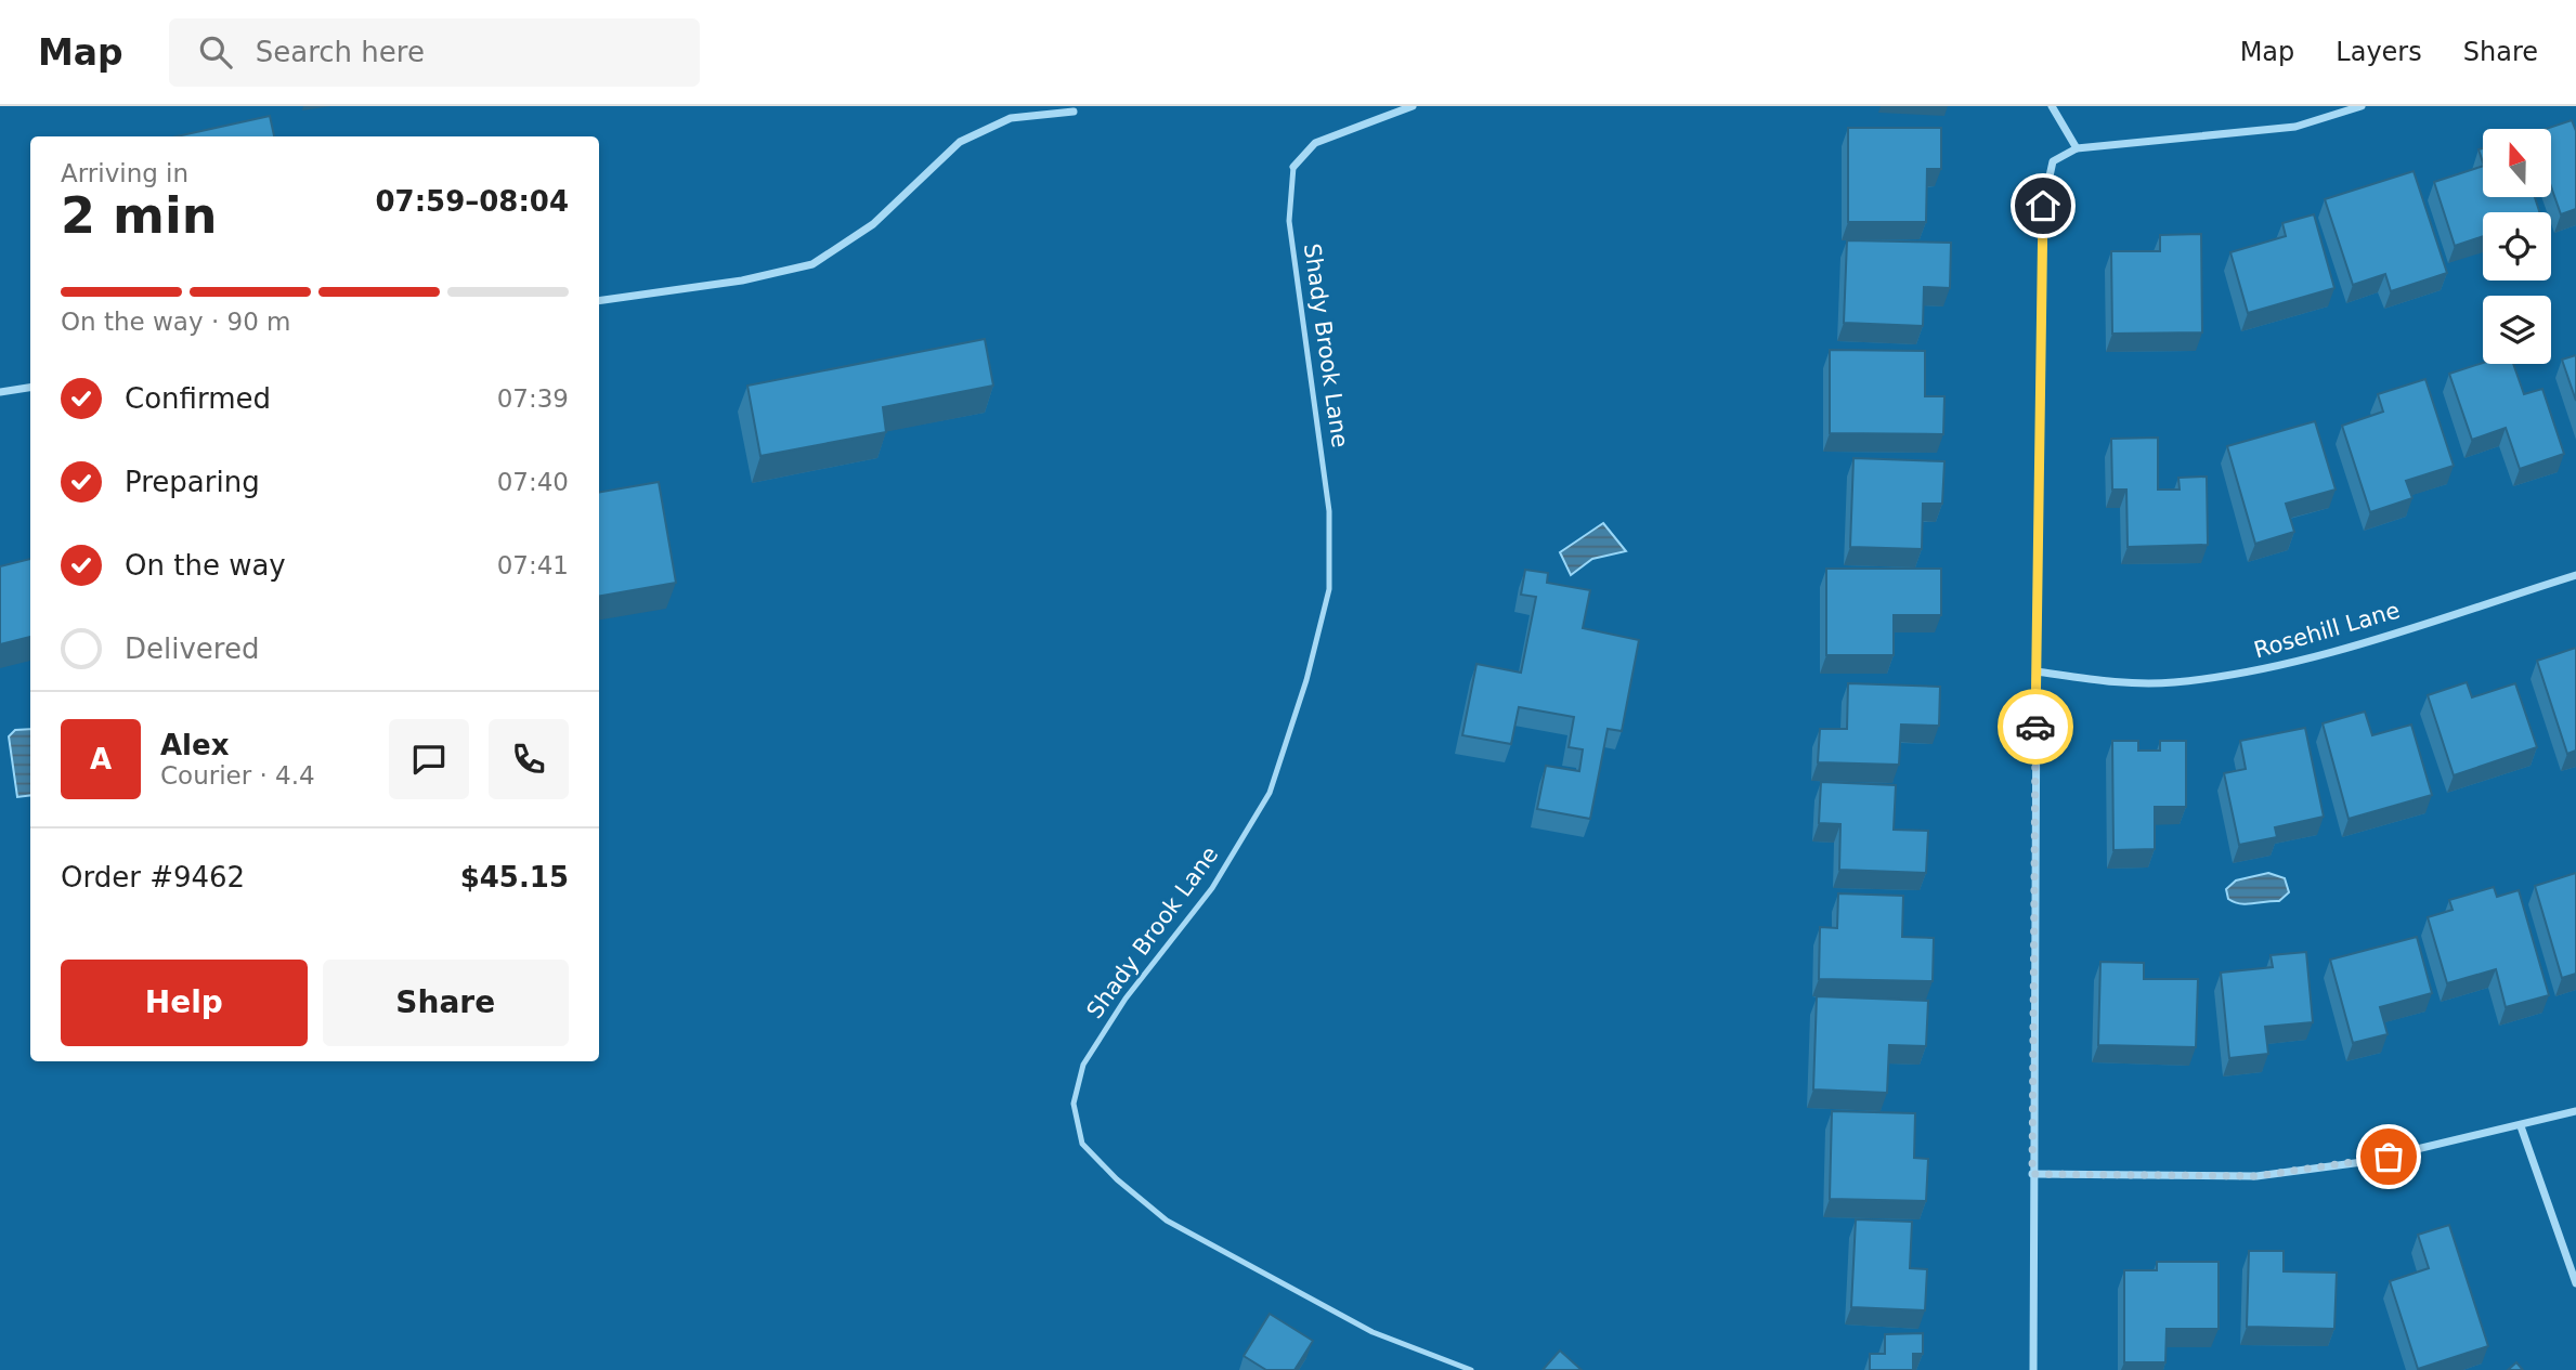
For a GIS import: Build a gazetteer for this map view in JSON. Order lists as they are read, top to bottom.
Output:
{
  "streets": {
    "street": ["Shady Brook Lane", "Rosehill Lane"]
  },
  "north": "top",
  "page": {
    "header": "Map",
    "search": "Search here",
    "nav": ["Map", "Layers", "Share"],
    "heading": ["2 min", "Arriving in", "07:59–08:04"],
    "panel": [
      "Alex",
      "Courier · 4.4",
      "Order #9462",
      "$45.15"
    ],
    "bar": "On the way · 90 m",
    "list": [
      ["Confirmed", "07:39"],
      ["Preparing", "07:40"],
      ["On the way", "07:41"],
      "Delivered"
    ],
    "round": "A",
    "buttons": ["Help", "Share"]
  }
}
